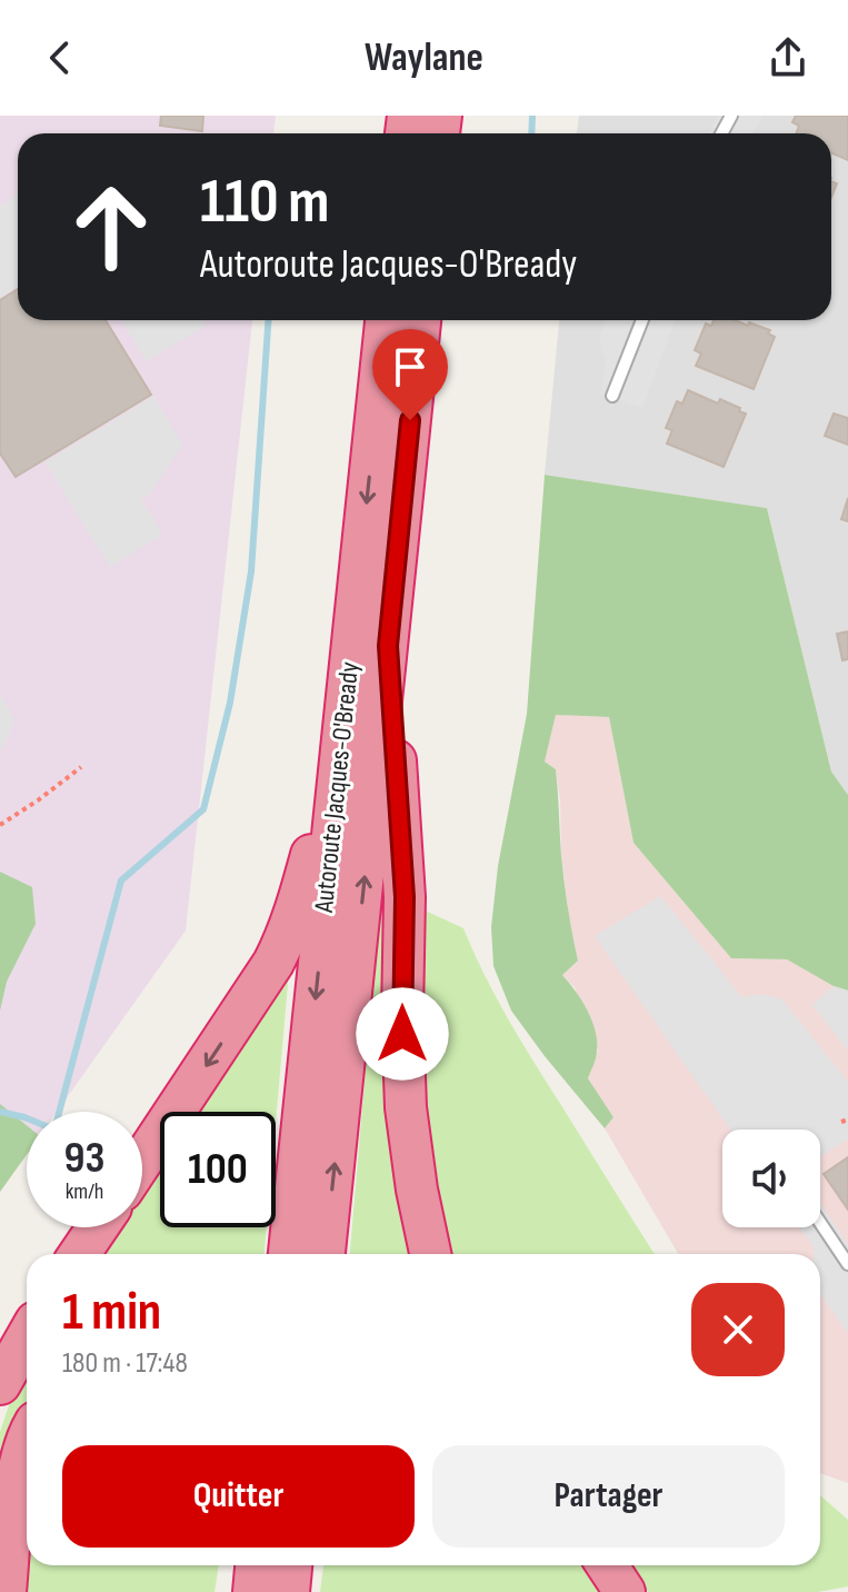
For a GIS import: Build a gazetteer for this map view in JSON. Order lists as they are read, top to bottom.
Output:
{
  "streets": {
    "highway": ["Autoroute Jacques-O'Bready"]
  },
  "page": {
    "header": "Waylane",
    "turn": ["110 m", "Autoroute Jacques-O'Bready"],
    "speed": "93 km/h",
    "limit": "100",
    "heading": ["1 min", "180 m · 17:48"],
    "buttons": ["Quitter", "Partager"]
  }
}
